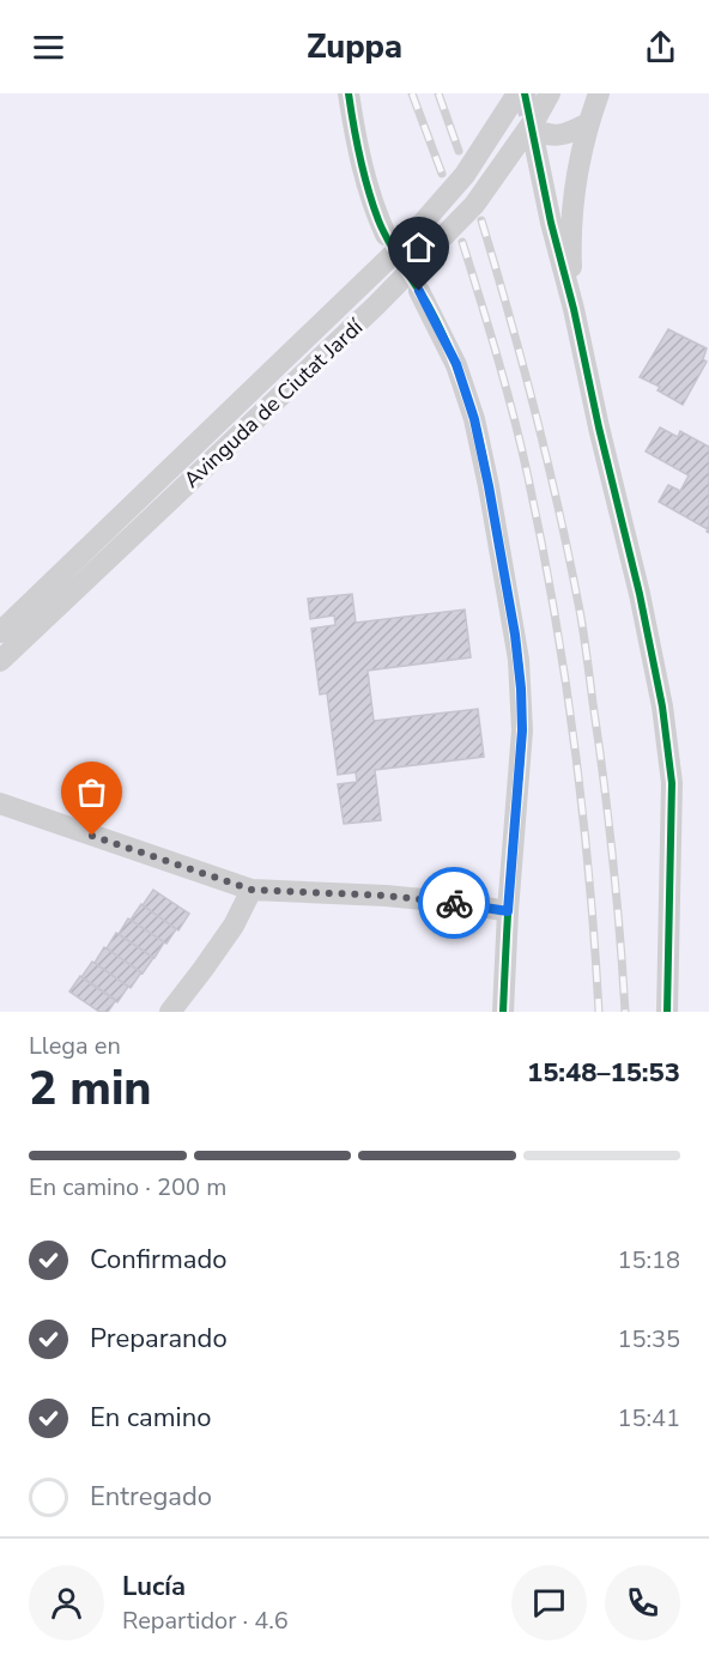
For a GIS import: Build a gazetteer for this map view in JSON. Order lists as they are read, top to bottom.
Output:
{
  "streets": {
    "street": ["Avinguda de Ciutat Jardí"]
  },
  "page": {
    "header": "Zuppa",
    "heading": ["2 min", "Llega en", "15:48–15:53"],
    "panel": ["Lucía", "Repartidor · 4.6"],
    "bar": "En camino · 200 m",
    "list": [
      ["Confirmado", "15:18"],
      ["Preparando", "15:35"],
      ["En camino", "15:41"],
      "Entregado"
    ]
  }
}
